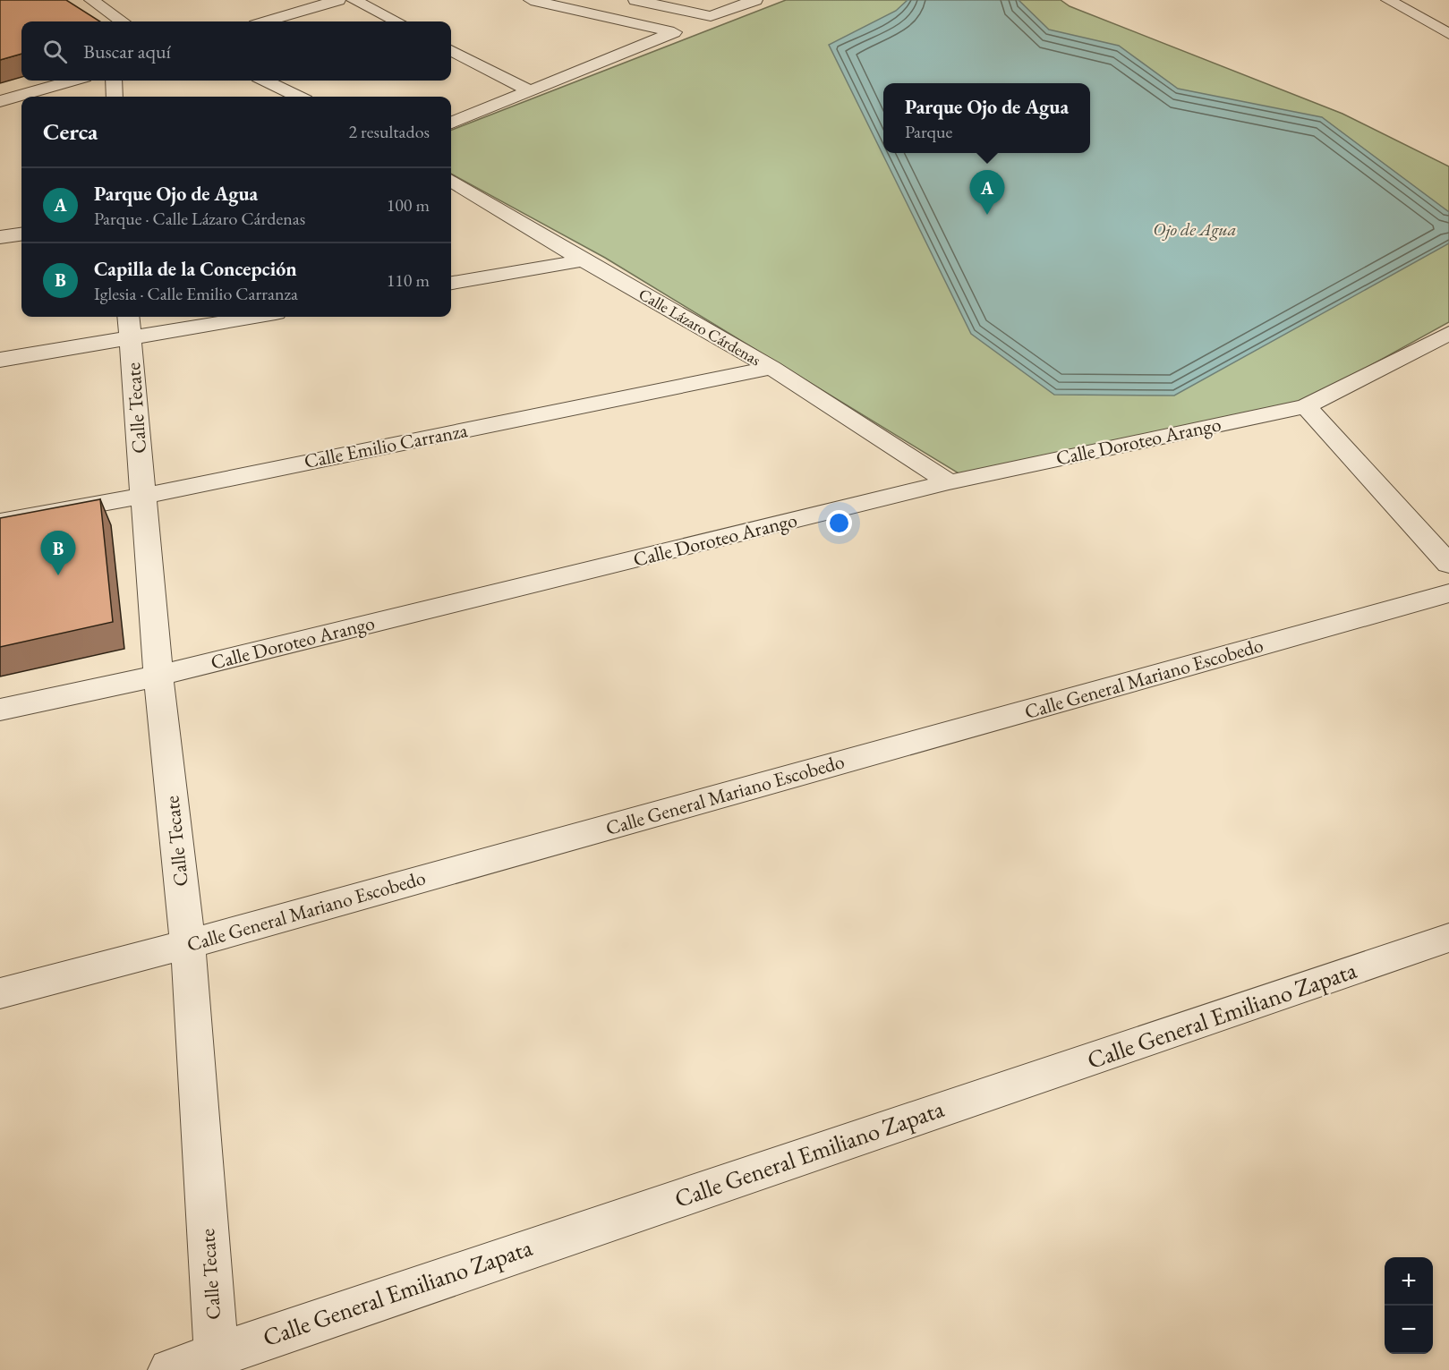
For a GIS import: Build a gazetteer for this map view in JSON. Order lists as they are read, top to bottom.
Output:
{
  "streets": {
    "street": [
      "Calle Lázaro Cárdenas",
      "Calle Tecate",
      "Calle Doroteo Arango",
      "Calle Emilio Carranza",
      "Calle General Mariano Escobedo",
      "Calle General Emiliano Zapata"
    ]
  },
  "crossings": [
    ["Calle Lázaro Cárdenas", "Calle Doroteo Arango"],
    ["Calle Lázaro Cárdenas", "Calle Emilio Carranza"],
    ["Calle Tecate", "Calle Doroteo Arango"],
    ["Calle Tecate", "Calle Emilio Carranza"],
    ["Calle Tecate", "Calle General Mariano Escobedo"],
    ["Calle Tecate", "Calle General Emiliano Zapata"]
  ],
  "water": ["Ojo de Agua"],
  "page": {
    "search": "Buscar aquí",
    "popup": ["Parque Ojo de Agua", "Parque"],
    "heading": ["Cerca", "2 resultados"],
    "list": [
      {
        "mark": "A",
        "name": "Parque Ojo de Agua",
        "note": "Parque · Calle Lázaro Cárdenas",
        "value": "100 m"
      },
      {
        "mark": "B",
        "name": "Capilla de la Concepción",
        "note": "Iglesia · Calle Emilio Carranza",
        "value": "110 m"
      }
    ],
    "pins": ["A", "B"],
    "map_buttons": ["+", "−"]
  }
}
